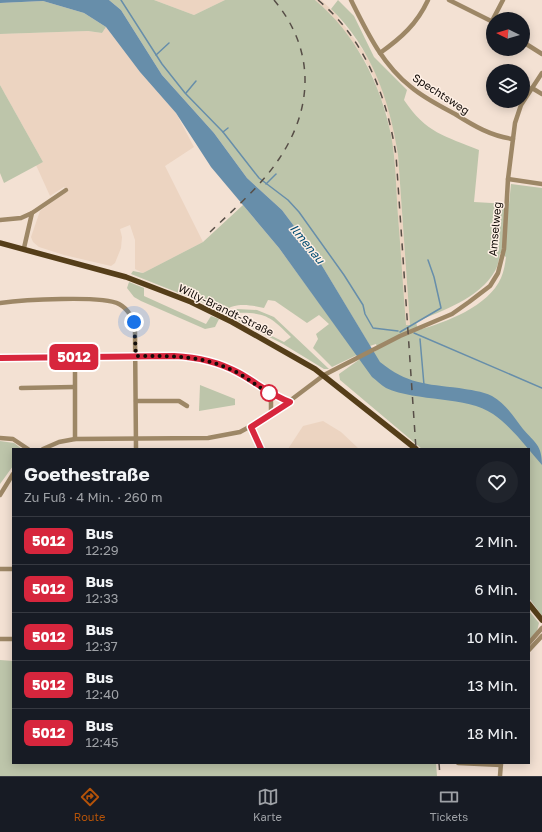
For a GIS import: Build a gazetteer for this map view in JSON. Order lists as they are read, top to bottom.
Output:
{
  "streets": {
    "main road": ["Willy-Brandt-Straße"],
    "street": ["Spechtsweg", "Amselweg"]
  },
  "crossings": [
    ["Spechtsweg", "Amselweg"],
    ["Amselweg", "Willy-Brandt-Straße"]
  ],
  "water": ["Ilmenau"],
  "lines": ["bus line 5012"],
  "north": "left",
  "page": {
    "on_map": "5012",
    "heading": ["Goethestraße", "Zu Fuß · 4 Min. · 260 m"],
    "list": [
      {
        "mark": "5012",
        "name": "Bus",
        "note": "12:29",
        "value": "2 Min."
      },
      {
        "mark": "5012",
        "name": "Bus",
        "note": "12:33",
        "value": "6 Min."
      },
      {
        "mark": "5012",
        "name": "Bus",
        "note": "12:37",
        "value": "10 Min."
      },
      {
        "mark": "5012",
        "name": "Bus",
        "note": "12:40",
        "value": "13 Min."
      },
      {
        "mark": "5012",
        "name": "Bus",
        "note": "12:45",
        "value": "18 Min."
      }
    ],
    "tabs": ["Route", "Karte", "Tickets"]
  }
}
